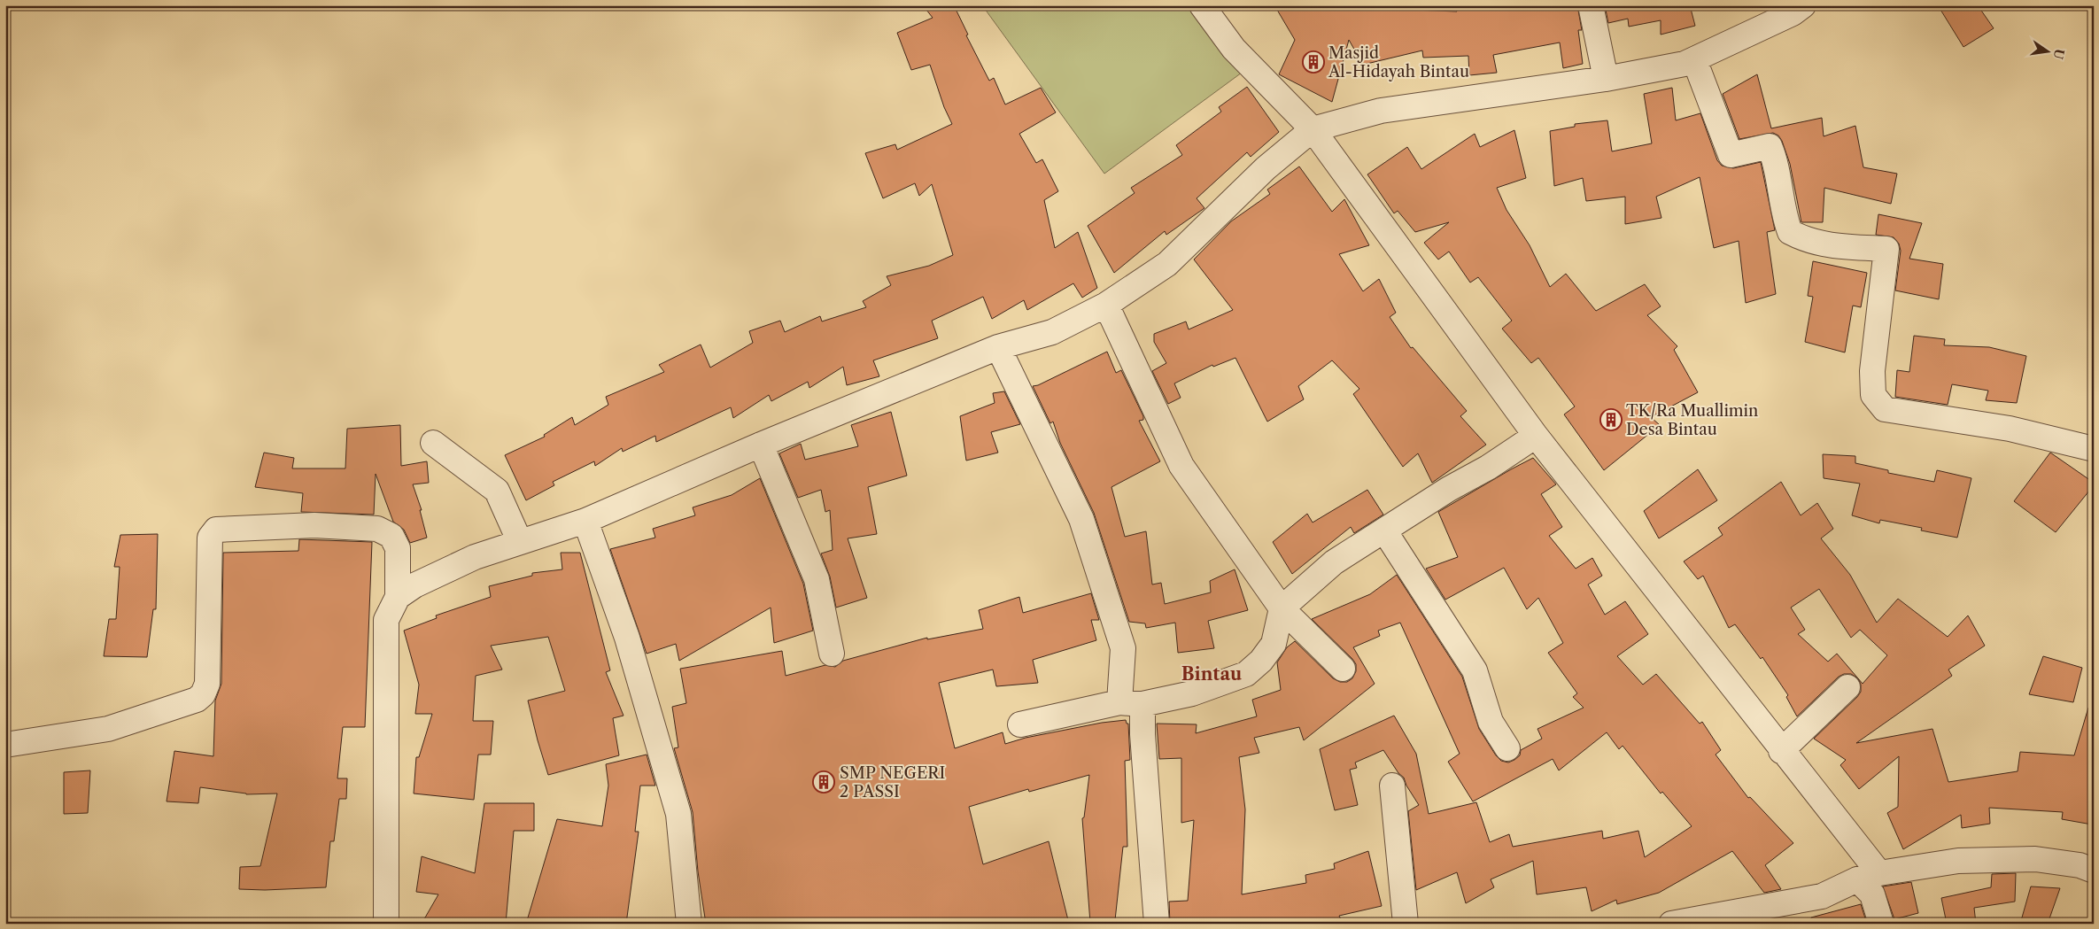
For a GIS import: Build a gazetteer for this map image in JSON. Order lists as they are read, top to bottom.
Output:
{
  "districts": ["Bintau"],
  "places": {
    "building": ["Masjid Al-Hidayah Bintau", "TK/Ra Muallimin Desa Bintau", "SMP NEGERI 2 PASSI"]
  },
  "north": "right"
}
